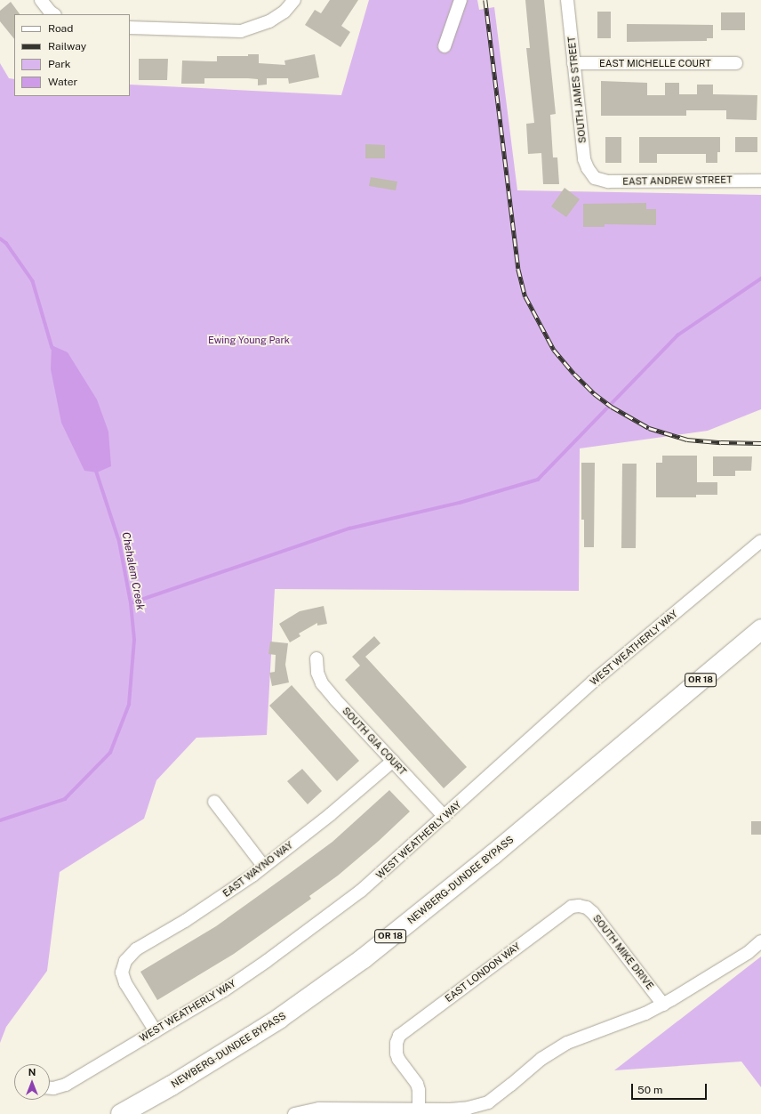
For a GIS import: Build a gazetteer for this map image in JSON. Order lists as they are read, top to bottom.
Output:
{
  "streets": {
    "highway": ["OR 18", "NEWBERG-DUNDEE BYPASS"],
    "street": [
      "EAST MICHELLE COURT",
      "SOUTH JAMES STREET",
      "EAST ANDREW STREET",
      "WEST WEATHERLY WAY",
      "SOUTH GIA COURT",
      "EAST WAYNO WAY",
      "SOUTH MIKE DRIVE",
      "EAST LONDON WAY"
    ]
  },
  "crossings": [
    ["EAST MICHELLE COURT", "SOUTH JAMES STREET"],
    ["SOUTH JAMES STREET", "EAST ANDREW STREET"],
    ["WEST WEATHERLY WAY", "SOUTH GIA COURT"],
    ["WEST WEATHERLY WAY", "EAST WAYNO WAY"],
    ["SOUTH GIA COURT", "EAST WAYNO WAY"],
    ["SOUTH MIKE DRIVE", "EAST LONDON WAY"]
  ],
  "water": ["Chehalem Creek"],
  "parks": ["Ewing Young Park"],
  "legend": [
    "Road",
    "Railway",
    "Park",
    "Water"
  ],
  "scale_bar": "50 m",
  "north": "top"
}
